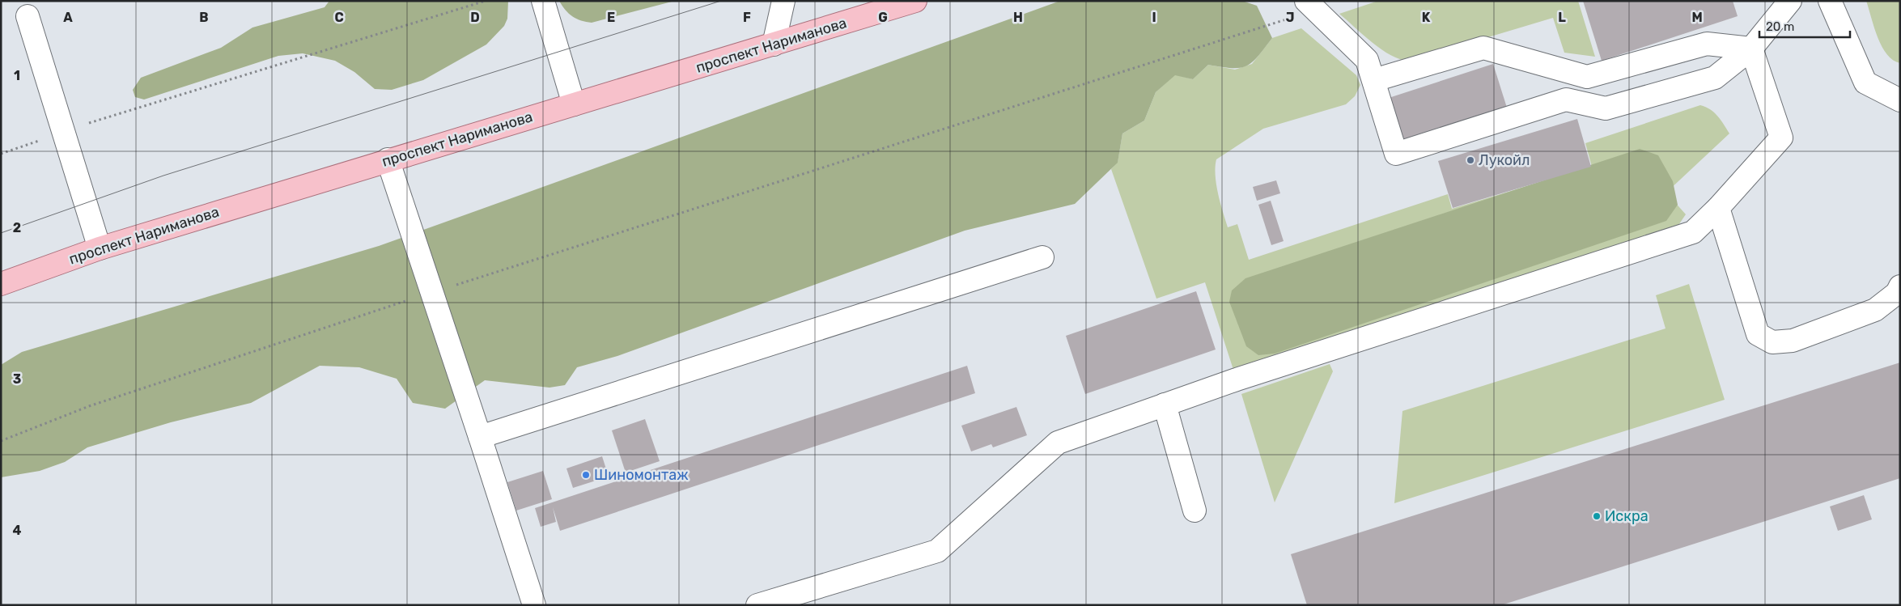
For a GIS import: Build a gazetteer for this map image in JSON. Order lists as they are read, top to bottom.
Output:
{
  "streets": {
    "main road": ["проспект Нариманова"]
  },
  "places": ["Лукойл", "Шиномонтаж", "Искра"],
  "scale_bar": "20 m",
  "grid": {
    "columns": [
      "A",
      "B",
      "C",
      "D",
      "E",
      "F",
      "G",
      "H",
      "I",
      "J",
      "K",
      "L",
      "M"
    ],
    "rows": [
      "1",
      "2",
      "3",
      "4"
    ]
  }
}
